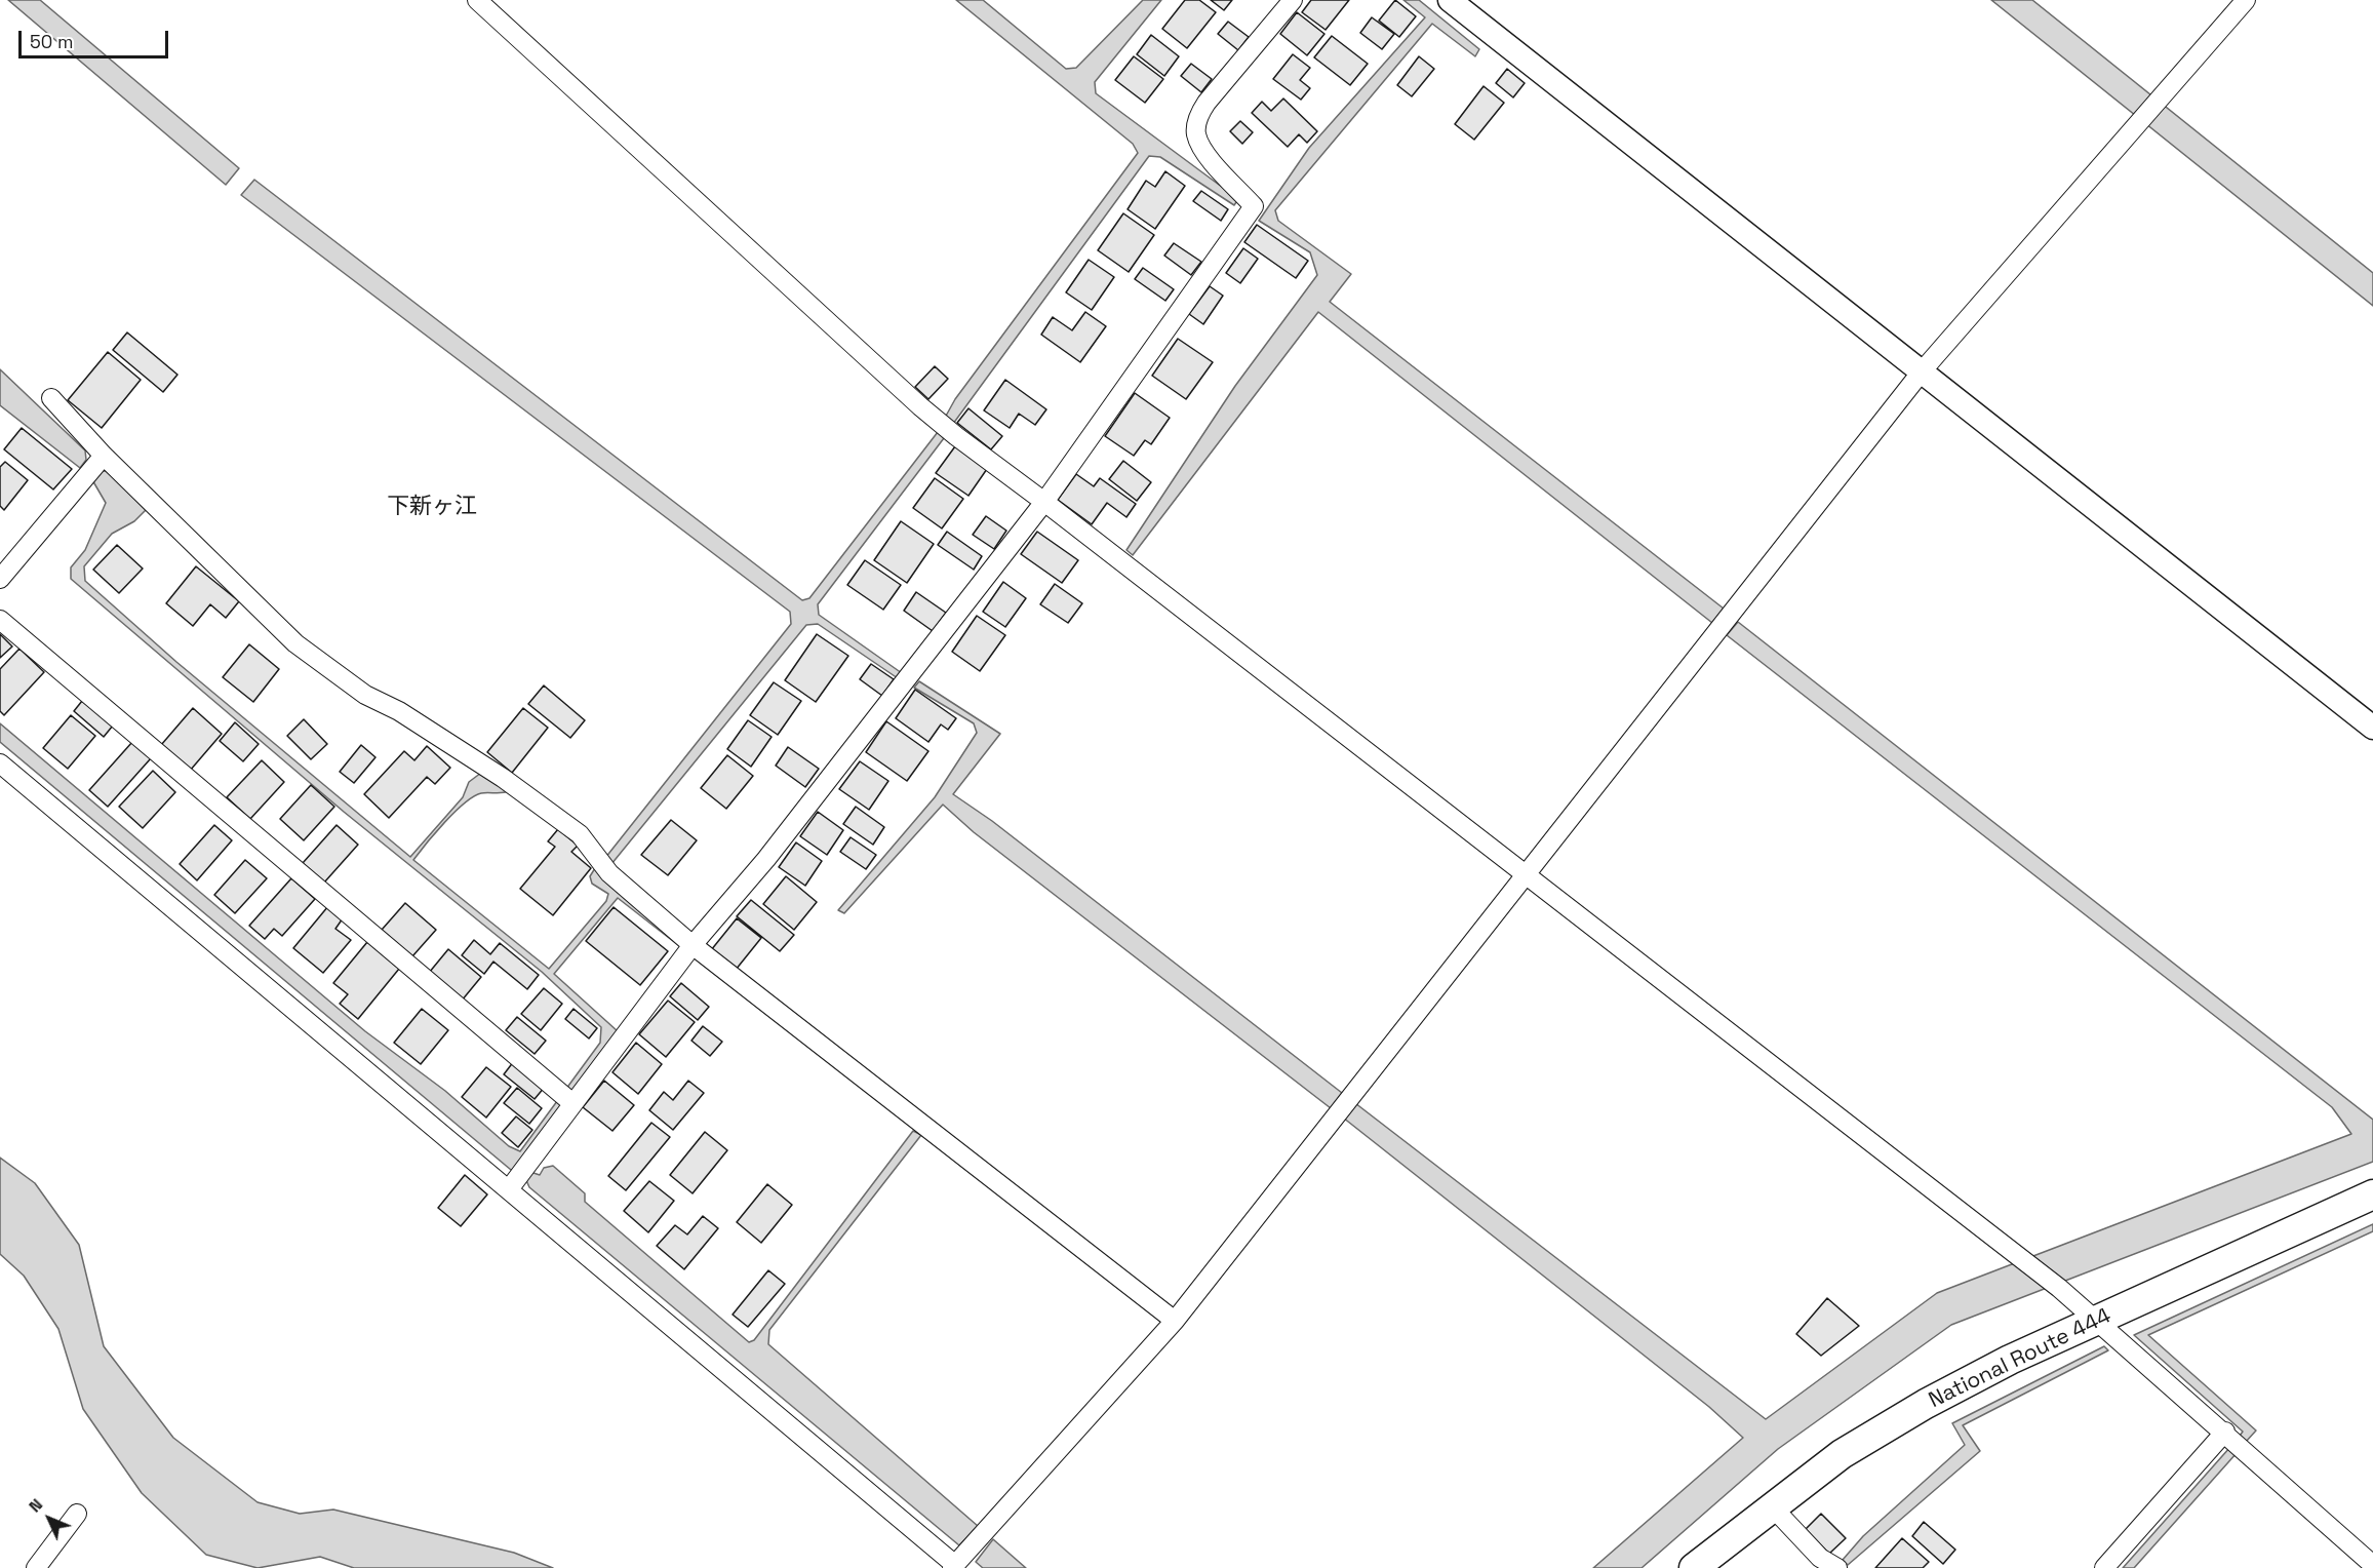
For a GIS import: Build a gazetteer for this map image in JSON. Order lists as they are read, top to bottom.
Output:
{
  "streets": {
    "highway": ["National Route 444"]
  },
  "districts": ["下新ヶ江"],
  "scale_bar": "50 m",
  "north": "top left"
}
